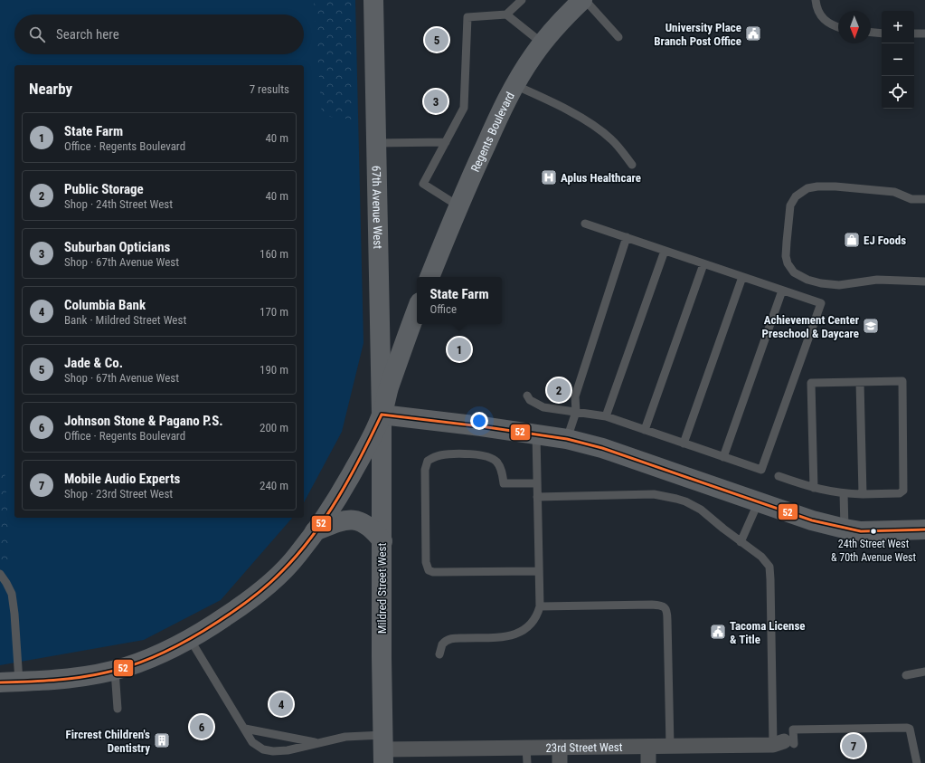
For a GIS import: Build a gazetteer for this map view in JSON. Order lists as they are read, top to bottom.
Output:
{
  "streets": {
    "main road": ["Regents Boulevard", "67th Avenue West", "Mildred Street West"],
    "street": ["23rd Street West"]
  },
  "crossings": [
    ["67th Avenue West", "Mildred Street West"],
    ["Mildred Street West", "23rd Street West"]
  ],
  "places": {
    "public building": ["University Place Branch Post Office", "Tacoma License & Title"],
    "hospital": ["Aplus Healthcare"],
    "shop": ["EJ Foods"],
    "school or university": ["Achievement Center Preschool & Daycare"],
    "other": ["24th Street West & 70th Avenue West"],
    "building": ["Fircrest Children's Dentistry"]
  },
  "lines": ["transit line 52"],
  "north": "bottom",
  "page": {
    "map_buttons": ["+", "−"],
    "search": "Search here",
    "pins": [
      "5",
      "3",
      "1",
      "2",
      "4",
      "6",
      "7"
    ],
    "heading": ["Nearby", "7 results"],
    "list": [
      {
        "mark": "1",
        "name": "State Farm",
        "note": "Office · Regents Boulevard",
        "value": "40 m"
      },
      {
        "mark": "2",
        "name": "Public Storage",
        "note": "Shop · 24th Street West",
        "value": "40 m"
      },
      {
        "mark": "3",
        "name": "Suburban Opticians",
        "note": "Shop · 67th Avenue West",
        "value": "160 m"
      },
      {
        "mark": "4",
        "name": "Columbia Bank",
        "note": "Bank · Mildred Street West",
        "value": "170 m"
      },
      {
        "mark": "5",
        "name": "Jade & Co.",
        "note": "Shop · 67th Avenue West",
        "value": "190 m"
      },
      {
        "mark": "6",
        "name": "Johnson Stone & Pagano P.S.",
        "note": "Office · Regents Boulevard",
        "value": "200 m"
      },
      {
        "mark": "7",
        "name": "Mobile Audio Experts",
        "note": "Shop · 23rd Street West",
        "value": "240 m"
      }
    ],
    "popup": ["State Farm", "Office"]
  }
}
